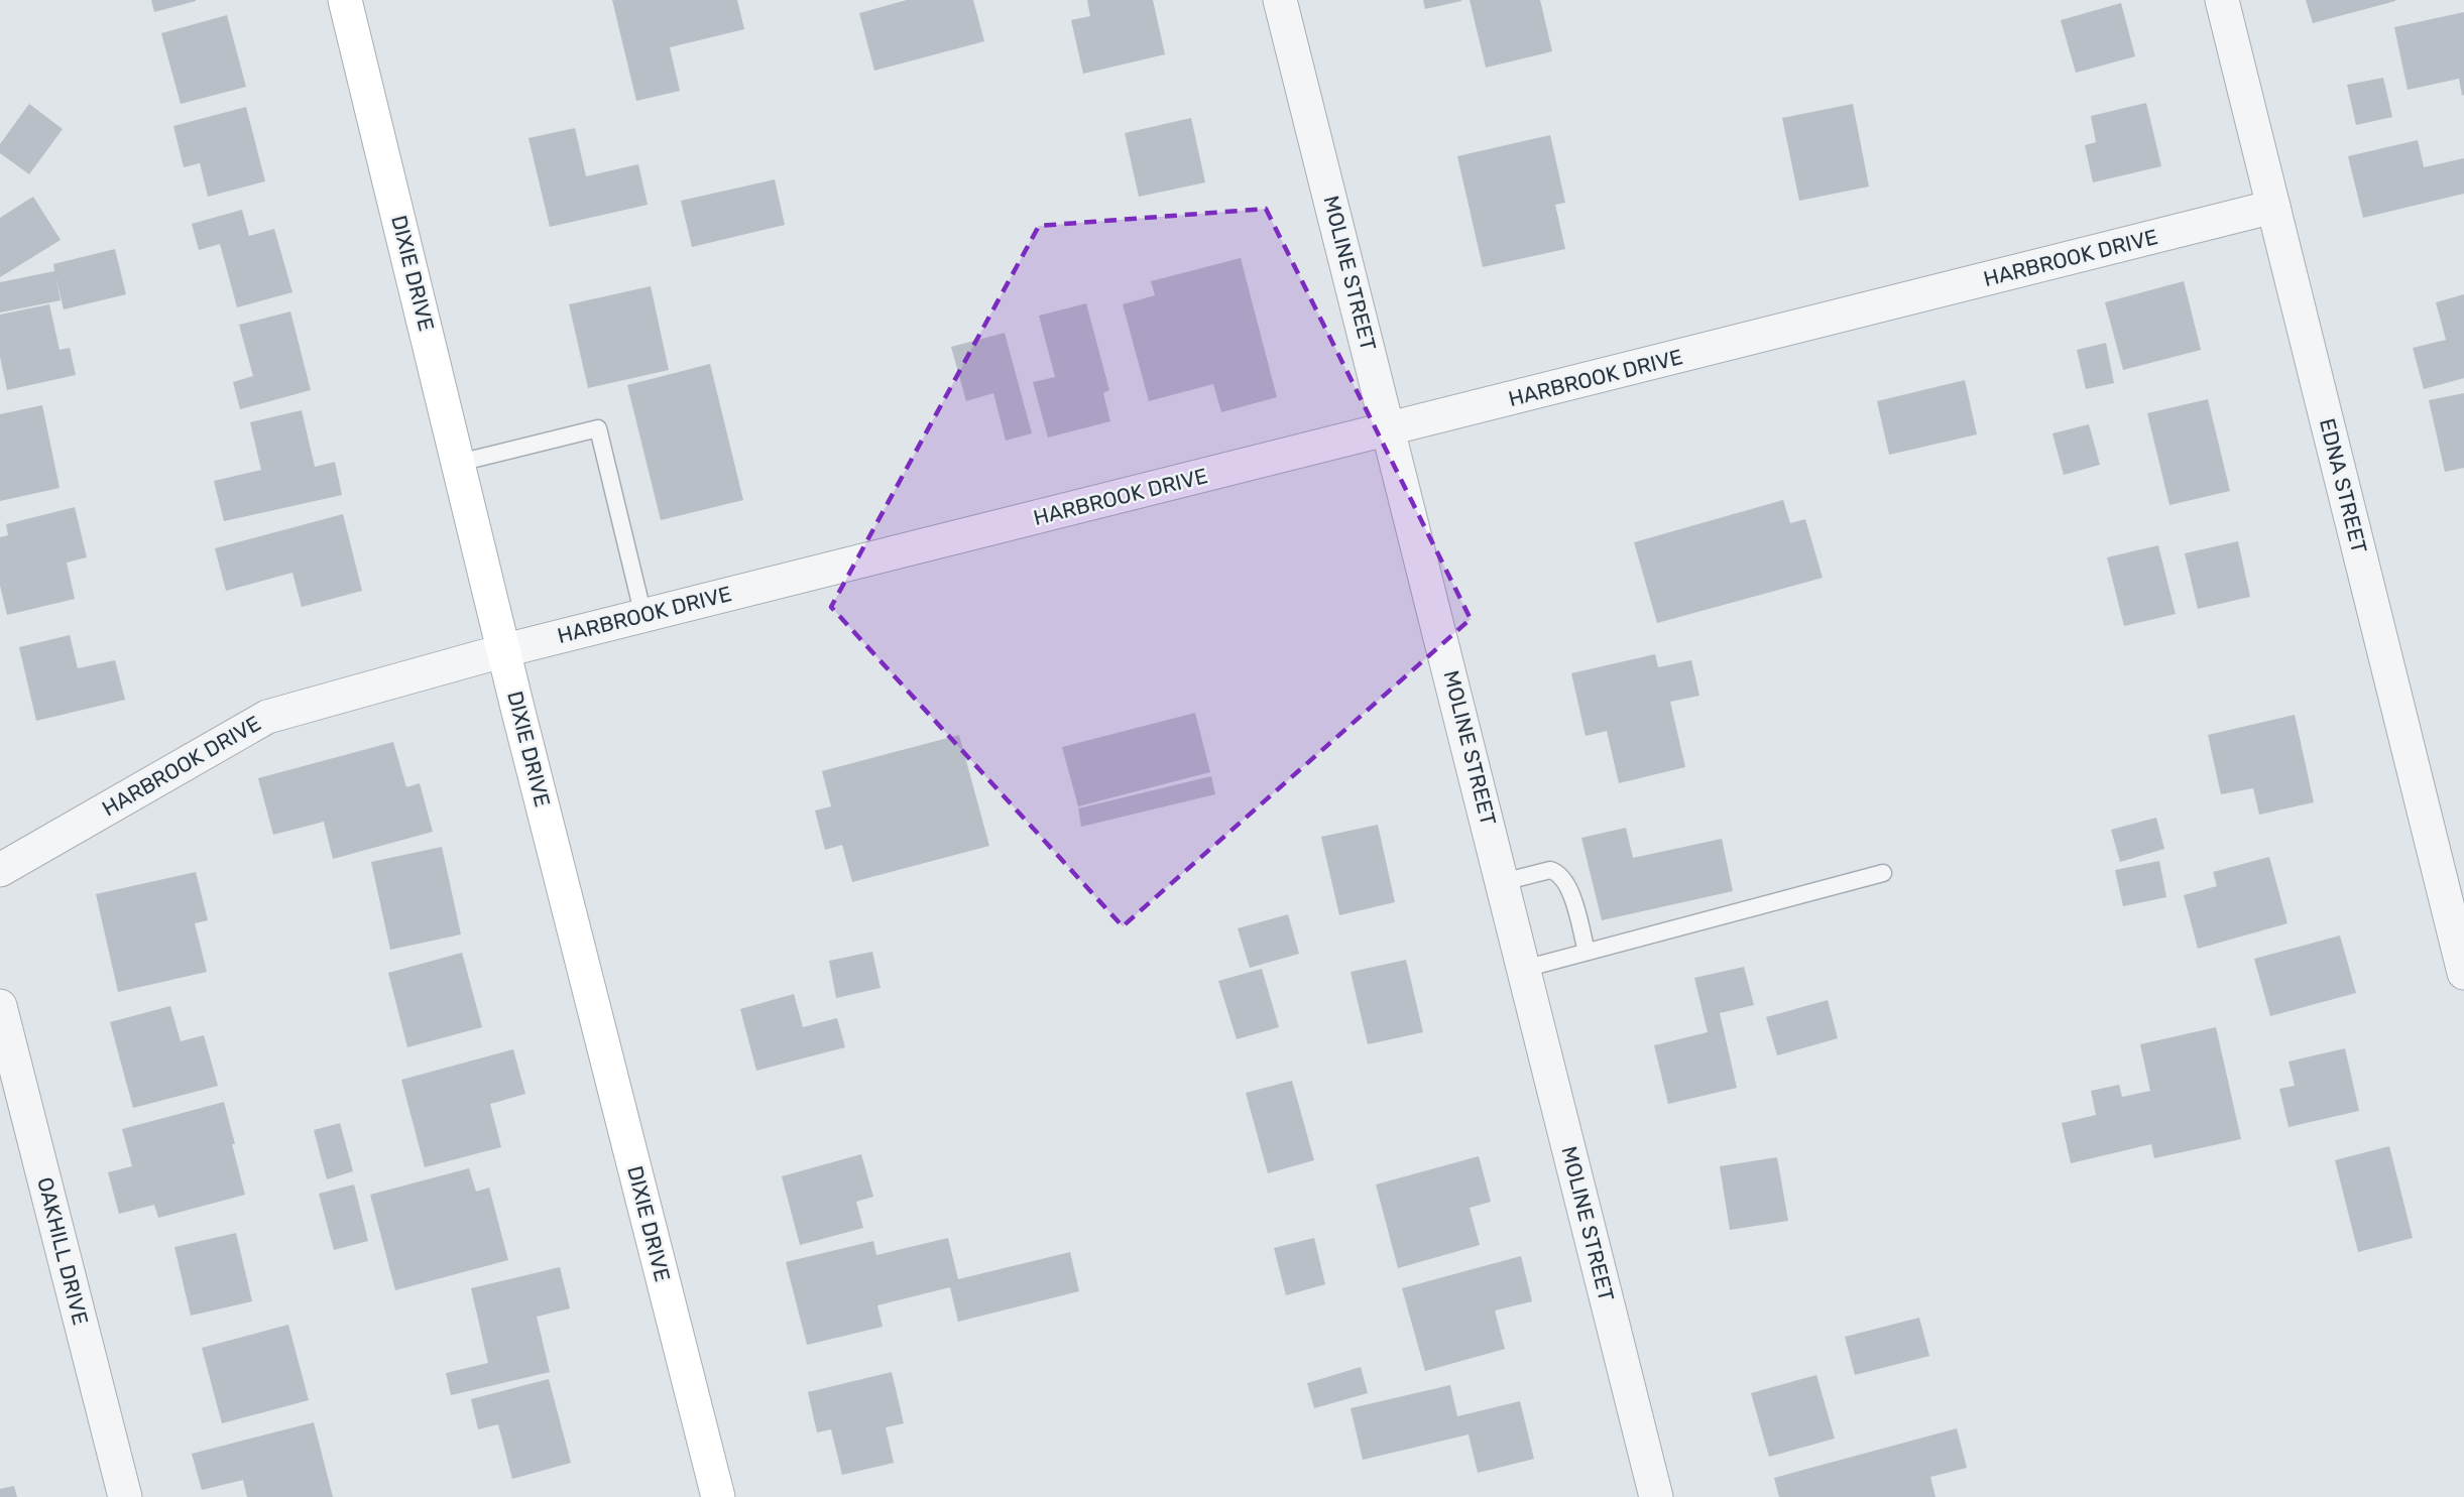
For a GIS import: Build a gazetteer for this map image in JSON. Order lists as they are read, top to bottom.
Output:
{
  "streets": {
    "street": [
      "HARBROOK DRIVE",
      "DIXIE DRIVE",
      "MOLINE STREET",
      "EDNA STREET",
      "OAKHILL DRIVE"
    ]
  },
  "crossings": [
    ["HARBROOK DRIVE", "DIXIE DRIVE"],
    ["HARBROOK DRIVE", "MOLINE STREET"],
    ["HARBROOK DRIVE", "EDNA STREET"]
  ]
}
